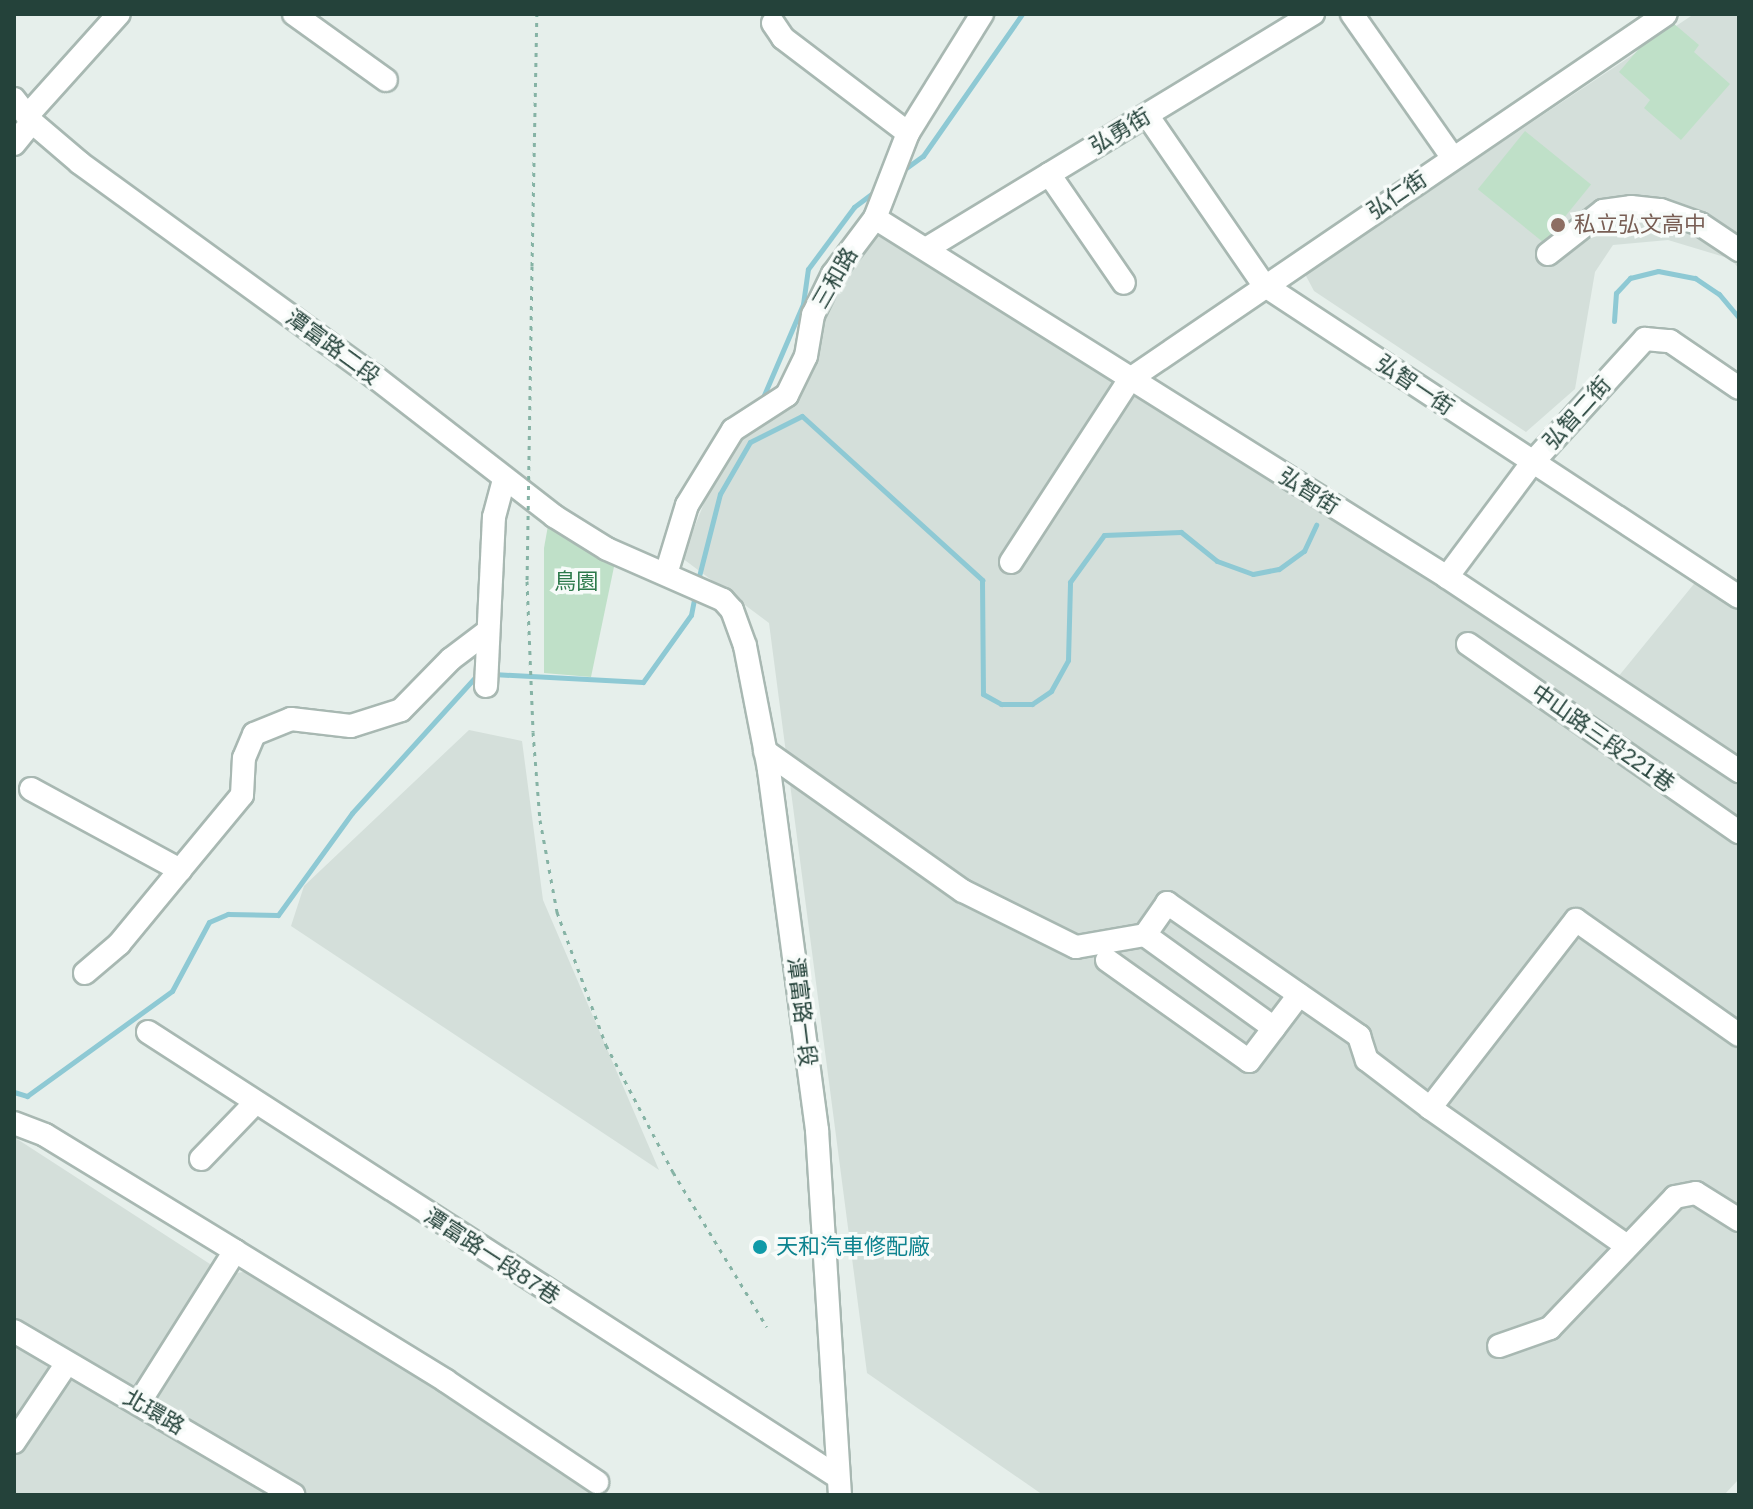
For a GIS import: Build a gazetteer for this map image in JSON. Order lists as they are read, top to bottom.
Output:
{
  "streets": {
    "street": [
      "弘勇街",
      "弘仁街",
      "三和路",
      "潭富路二段",
      "弘智一街",
      "弘智二街",
      "弘智街",
      "中山路三段221巷",
      "潭富路一段",
      "潭富路一段87巷",
      "北環路"
    ]
  },
  "crossings": [
    ["弘勇街", "弘智一街"],
    ["弘勇街", "弘智街"],
    ["弘仁街", "弘智一街"],
    ["弘仁街", "弘智街"],
    ["三和路", "潭富路二段"],
    ["三和路", "弘智街"],
    ["三和路", "潭富路一段"],
    ["潭富路二段", "潭富路一段"],
    ["弘智一街", "弘智二街"],
    ["弘智二街", "弘智街"],
    ["潭富路一段", "潭富路一段87巷"]
  ],
  "parks": ["鳥園"],
  "places": ["私立弘文高中", "天和汽車修配廠"]
}
